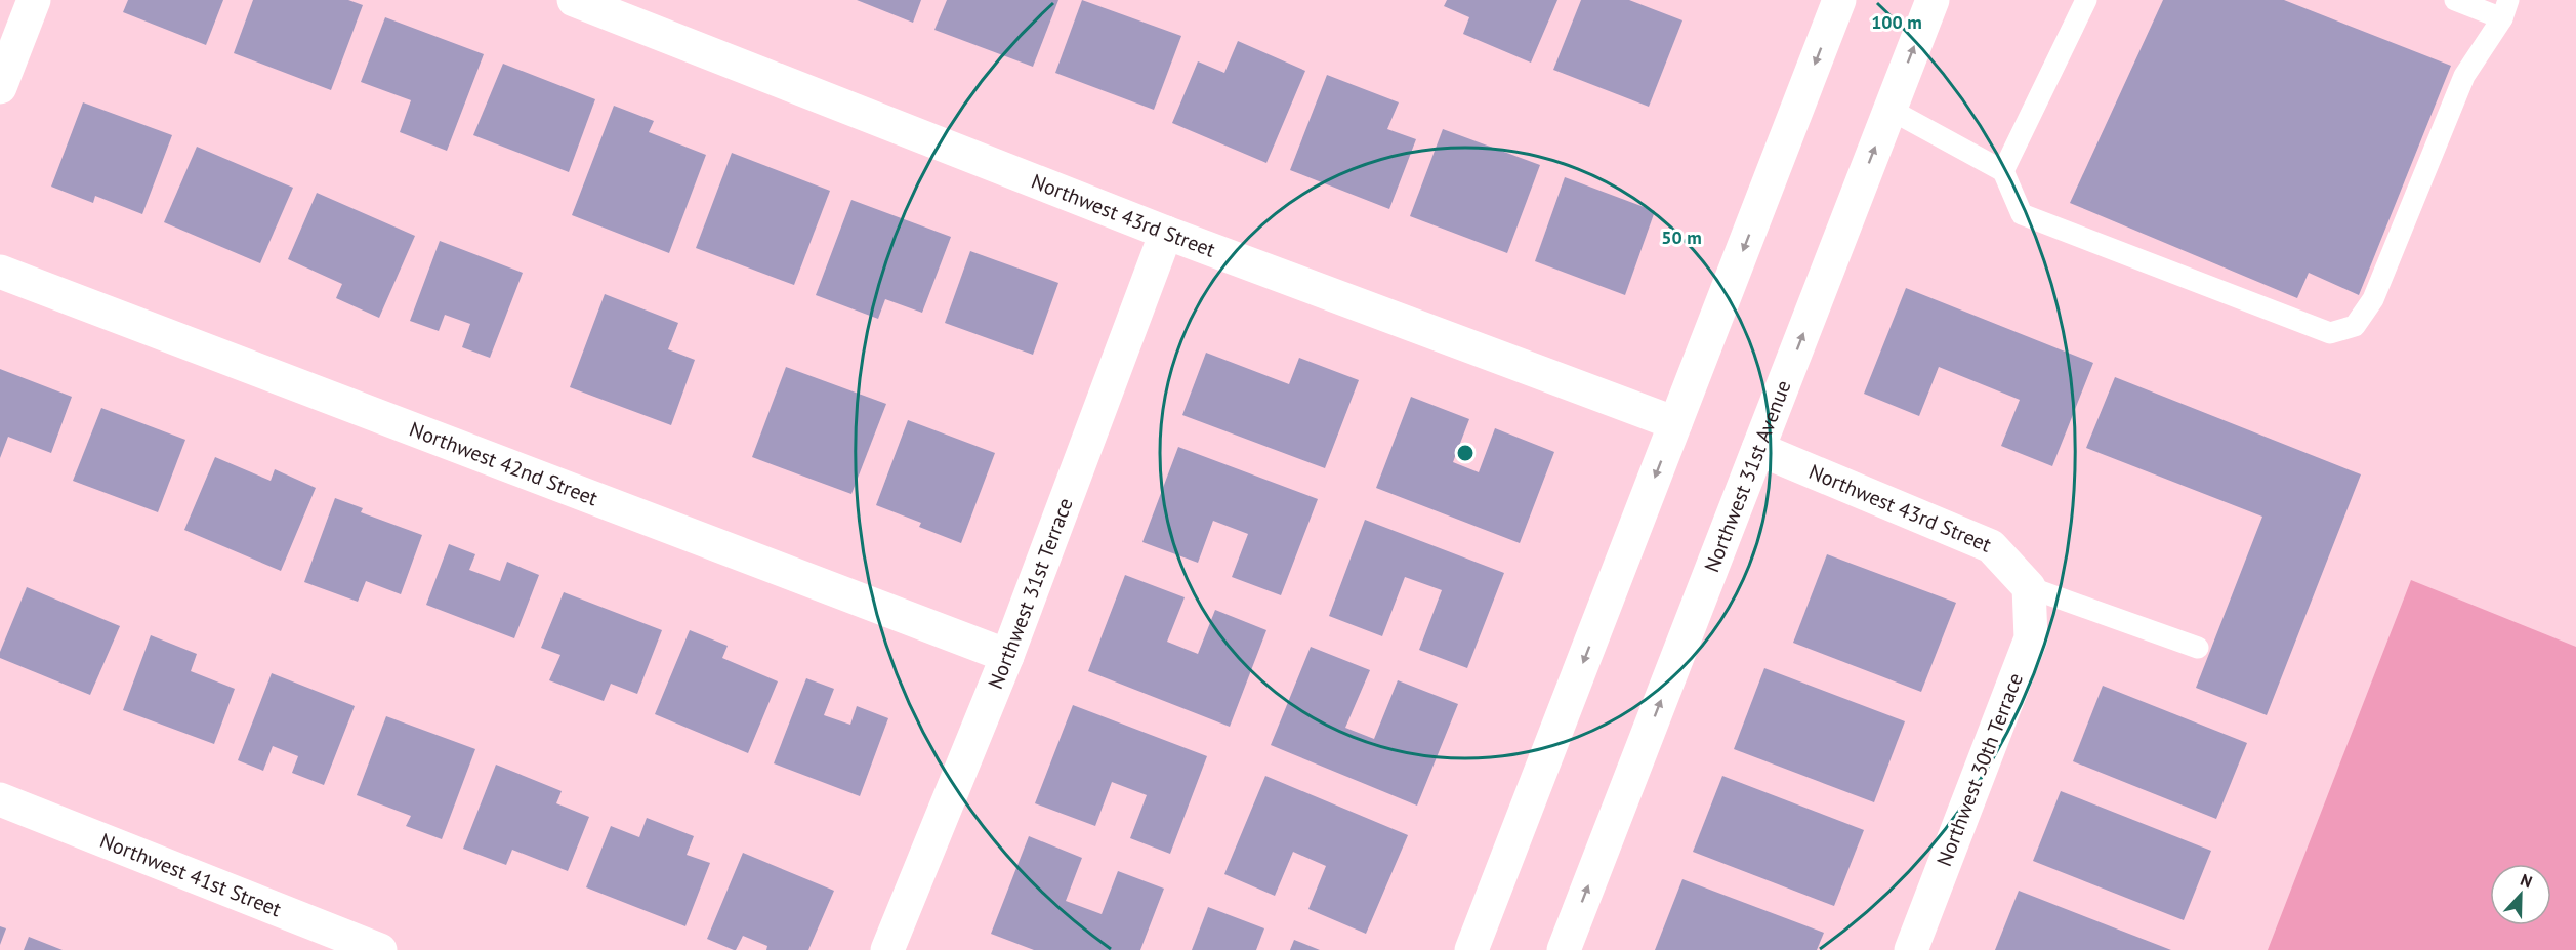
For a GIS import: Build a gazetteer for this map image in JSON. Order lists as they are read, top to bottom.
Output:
{
  "streets": {
    "street": [
      "Northwest 43rd Street",
      "Northwest 42nd Street",
      "Northwest 31st Avenue",
      "Northwest 31st Terrace",
      "Northwest 30th Terrace",
      "Northwest 41st Street"
    ]
  },
  "crossings": [
    ["Northwest 43rd Street", "Northwest 31st Avenue"],
    ["Northwest 43rd Street", "Northwest 31st Terrace"],
    ["Northwest 43rd Street", "Northwest 30th Terrace"],
    ["Northwest 42nd Street", "Northwest 31st Terrace"]
  ],
  "north": "top",
  "rings": ["100 m", "50 m"]
}
